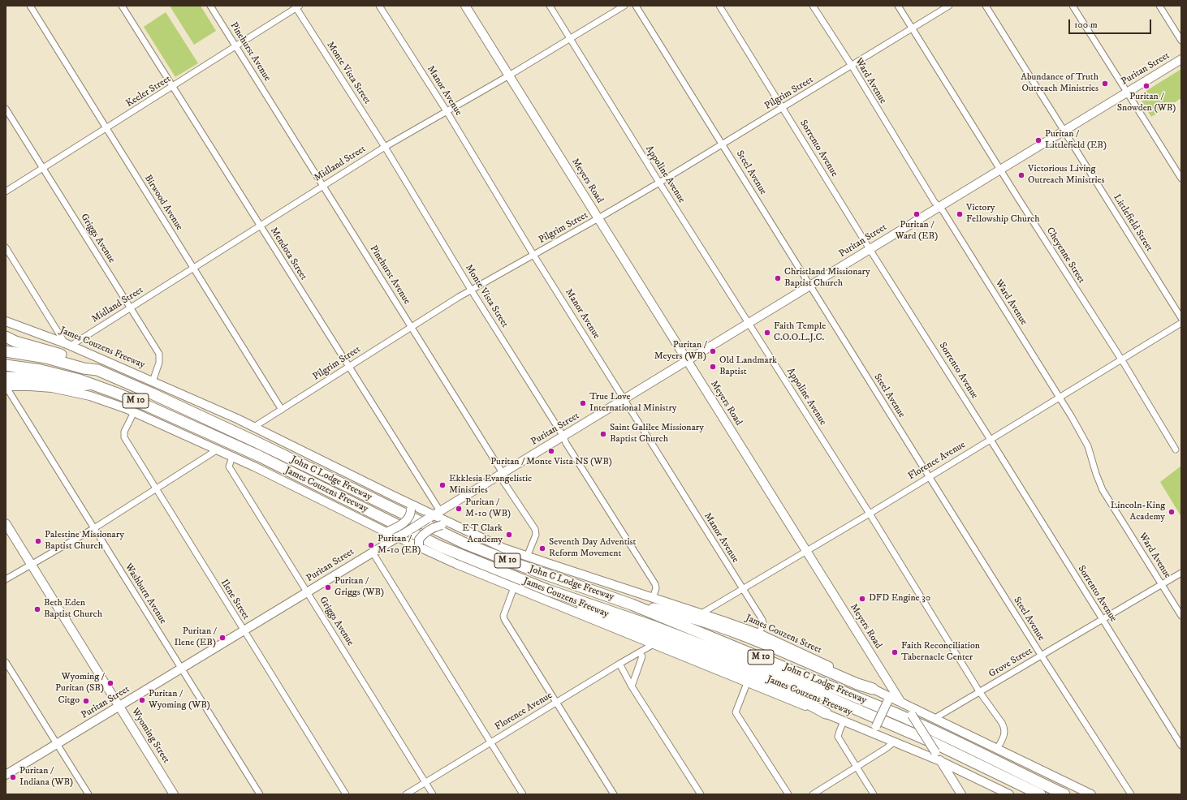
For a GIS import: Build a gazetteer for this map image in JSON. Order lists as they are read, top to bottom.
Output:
{
  "streets": {
    "highway": ["M 10", "John C Lodge Freeway"],
    "street": [
      "Pinehurst Avenue",
      "Puritan Street",
      "Monte Vista Street",
      "Ward Avenue",
      "Manor Avenue",
      "Keeler Street",
      "Pilgrim Street",
      "Sorrento Avenue",
      "Midland Street",
      "Steel Avenue",
      "Appoline Avenue",
      "Meyers Road",
      "Birwood Avenue",
      "Littlefield Street",
      "Griggs Avenue",
      "Mendota Street",
      "Cheyenne Street",
      "James Couzens Freeway",
      "Florence Avenue",
      "Washburn Avenue",
      "Ilene Street",
      "James Couzens Street",
      "Grove Street",
      "Wyoming Street"
    ]
  },
  "crossings": [
    ["Pinehurst Avenue", "Puritan Street"],
    ["Pinehurst Avenue", "Keeler Street"],
    ["Pinehurst Avenue", "Pilgrim Street"],
    ["Pinehurst Avenue", "Midland Street"],
    ["Pinehurst Avenue", "James Couzens Freeway"],
    ["Puritan Street", "Monte Vista Street"],
    ["Puritan Street", "Ward Avenue"],
    ["Puritan Street", "Manor Avenue"],
    ["Puritan Street", "Sorrento Avenue"],
    ["Puritan Street", "Steel Avenue"],
    ["Puritan Street", "Appoline Avenue"],
    ["Puritan Street", "Meyers Road"],
    ["Puritan Street", "Littlefield Street"],
    ["Puritan Street", "Griggs Avenue"],
    ["Puritan Street", "Mendota Street"],
    ["Puritan Street", "Cheyenne Street"],
    ["Puritan Street", "James Couzens Freeway"],
    ["Puritan Street", "Washburn Avenue"],
    ["Puritan Street", "Ilene Street"],
    ["Puritan Street", "Wyoming Street"],
    ["Monte Vista Street", "Keeler Street"],
    ["Monte Vista Street", "Pilgrim Street"],
    ["Monte Vista Street", "Midland Street"],
    ["Monte Vista Street", "James Couzens Freeway"],
    ["Monte Vista Street", "James Couzens Street"],
    ["Ward Avenue", "Pilgrim Street"],
    ["Ward Avenue", "Florence Avenue"],
    ["Ward Avenue", "Grove Street"],
    ["Manor Avenue", "Pilgrim Street"],
    ["Manor Avenue", "Midland Street"],
    ["Manor Avenue", "Florence Avenue"],
    ["Manor Avenue", "James Couzens Street"],
    ["Keeler Street", "Birwood Avenue"],
    ["Keeler Street", "Griggs Avenue"],
    ["Keeler Street", "Mendota Street"],
    ["Pilgrim Street", "Sorrento Avenue"],
    ["Pilgrim Street", "Steel Avenue"],
    ["Pilgrim Street", "Appoline Avenue"],
    ["Pilgrim Street", "Meyers Road"],
    ["Pilgrim Street", "Birwood Avenue"],
    ["Pilgrim Street", "Mendota Street"],
    ["Pilgrim Street", "Cheyenne Street"],
    ["Pilgrim Street", "James Couzens Freeway"],
    ["Sorrento Avenue", "Florence Avenue"],
    ["Sorrento Avenue", "Grove Street"],
    ["Midland Street", "Appoline Avenue"],
    ["Midland Street", "Meyers Road"],
    ["Midland Street", "Birwood Avenue"],
    ["Midland Street", "Griggs Avenue"],
    ["Midland Street", "Mendota Street"],
    ["Midland Street", "James Couzens Freeway"],
    ["Steel Avenue", "Florence Avenue"],
    ["Steel Avenue", "Grove Street"],
    ["Appoline Avenue", "Florence Avenue"],
    ["Appoline Avenue", "Grove Street"],
    ["Meyers Road", "James Couzens Freeway"],
    ["Meyers Road", "Florence Avenue"],
    ["Meyers Road", "James Couzens Street"],
    ["Griggs Avenue", "James Couzens Freeway"],
    ["Griggs Avenue", "Florence Avenue"],
    ["Mendota Street", "James Couzens Freeway"],
    ["Cheyenne Street", "Florence Avenue"],
    ["James Couzens Freeway", "Florence Avenue"],
    ["James Couzens Freeway", "Washburn Avenue"],
    ["James Couzens Freeway", "Ilene Street"],
    ["James Couzens Freeway", "James Couzens Street"],
    ["Florence Avenue", "James Couzens Street"]
  ],
  "places": [
    "Abundance of Truth Outreach Ministries",
    "Puritan / Snowden (WB)",
    "Puritan / Littlefield (EB)",
    "Victorious Living Outreach Ministries",
    "Puritan / Ward (EB)",
    "Victory Fellowship Church",
    "Christland Missionary Baptist Church",
    "Faith Temple C.O.O.L.J.C.",
    "Puritan / Meyers (WB)",
    "Old Landmark Baptist",
    "True Love International Ministry",
    "Saint Galilee Missionary Baptist Church",
    "Puritan / Monte Vista NS (WB)",
    "Ekklesia Evangelistic Ministries",
    "Puritan / M-10 (WB)",
    "Lincoln-King Academy",
    "E T Clark Academy",
    "Palestine Missionary Baptist Church",
    "Puritan / M-10 (EB)",
    "Seventh Day Adventist Reform Movement",
    "Puritan / Griggs (WB)",
    "DFD Engine 30",
    "Beth Eden Baptist Church",
    "Puritan / Ilene (EB)",
    "Faith Reconciliation Tabernacle Center",
    "Wyoming / Puritan (SB)",
    "Puritan / Wyoming (WB)",
    "Citgo",
    "Puritan / Indiana (WB)"
  ],
  "scale_bar": "100 m"
}
